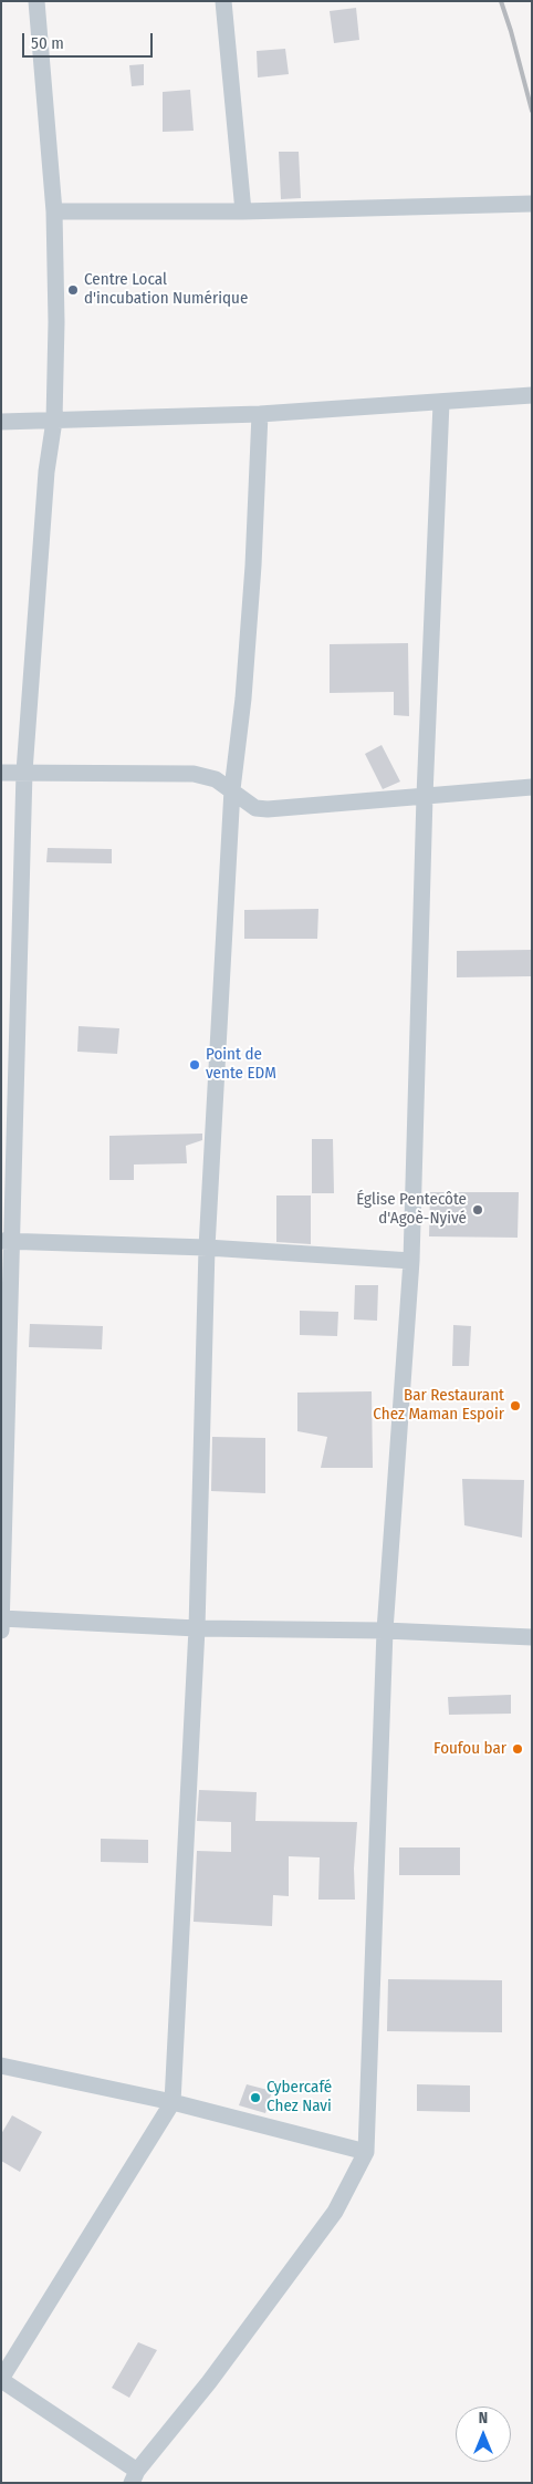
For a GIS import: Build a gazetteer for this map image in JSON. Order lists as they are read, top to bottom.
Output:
{
  "places": [
    "Centre Local d'incubation Numérique",
    "Point de vente EDM",
    "Église Pentecôte d'Agoè-Nyivé",
    "Bar Restaurant Chez Maman Espoir",
    "Foufou bar",
    "Cybercafé Chez Navi"
  ],
  "scale_bar": "50 m",
  "north": "top"
}
